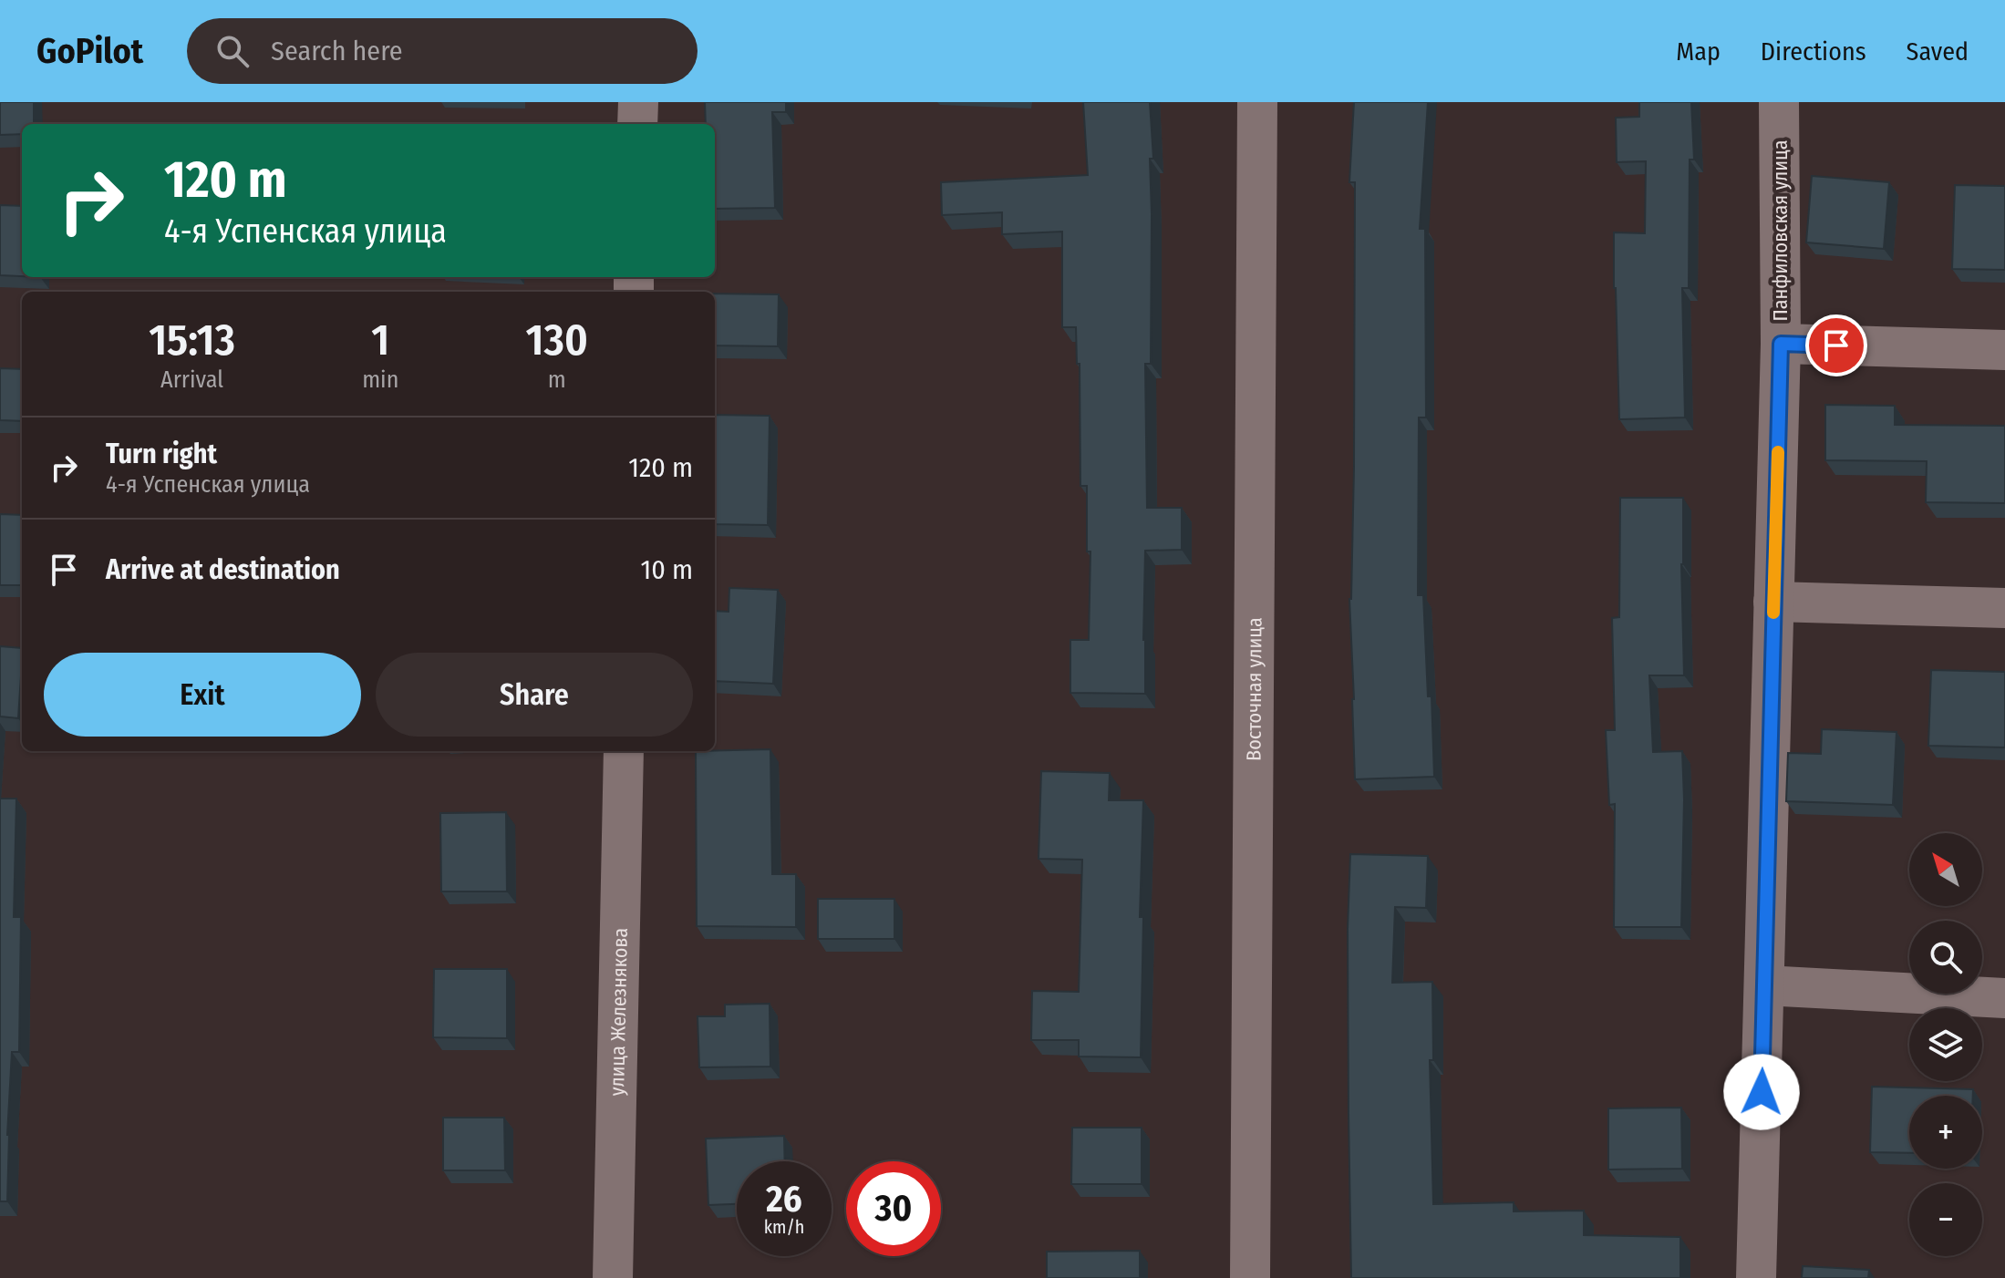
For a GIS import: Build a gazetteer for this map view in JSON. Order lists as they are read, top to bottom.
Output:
{
  "streets": {
    "street": ["Панфиловская улица", "Восточная улица", "улица Железнякова"]
  },
  "north": "top left",
  "page": {
    "header": "GoPilot",
    "search": "Search here",
    "nav": ["Map", "Directions", "Saved"],
    "turn": ["120 m", "4-я Успенская улица"],
    "eta": [
      "15:13",
      "Arrival",
      "1",
      "min",
      "130",
      "m"
    ],
    "list": [
      {
        "name": "Turn right",
        "note": "4-я Успенская улица",
        "value": "120 m"
      },
      {
        "name": "Arrive at destination",
        "value": "10 m"
      }
    ],
    "buttons": ["Exit", "Share"],
    "map_buttons": ["+", "−"],
    "speed": "26 km/h",
    "limit": "30"
  }
}
